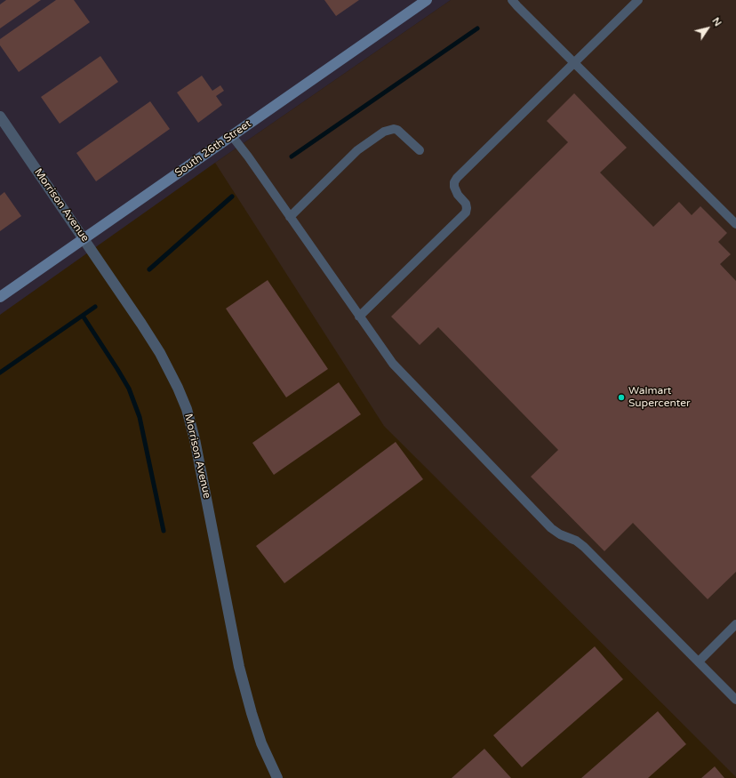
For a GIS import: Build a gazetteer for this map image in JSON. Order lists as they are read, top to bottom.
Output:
{
  "streets": {
    "street": ["South 26th Street", "Morrison Avenue"]
  },
  "crossings": [
    ["South 26th Street", "Morrison Avenue"]
  ],
  "places": ["Walmart Supercenter"],
  "north": "top right"
}
